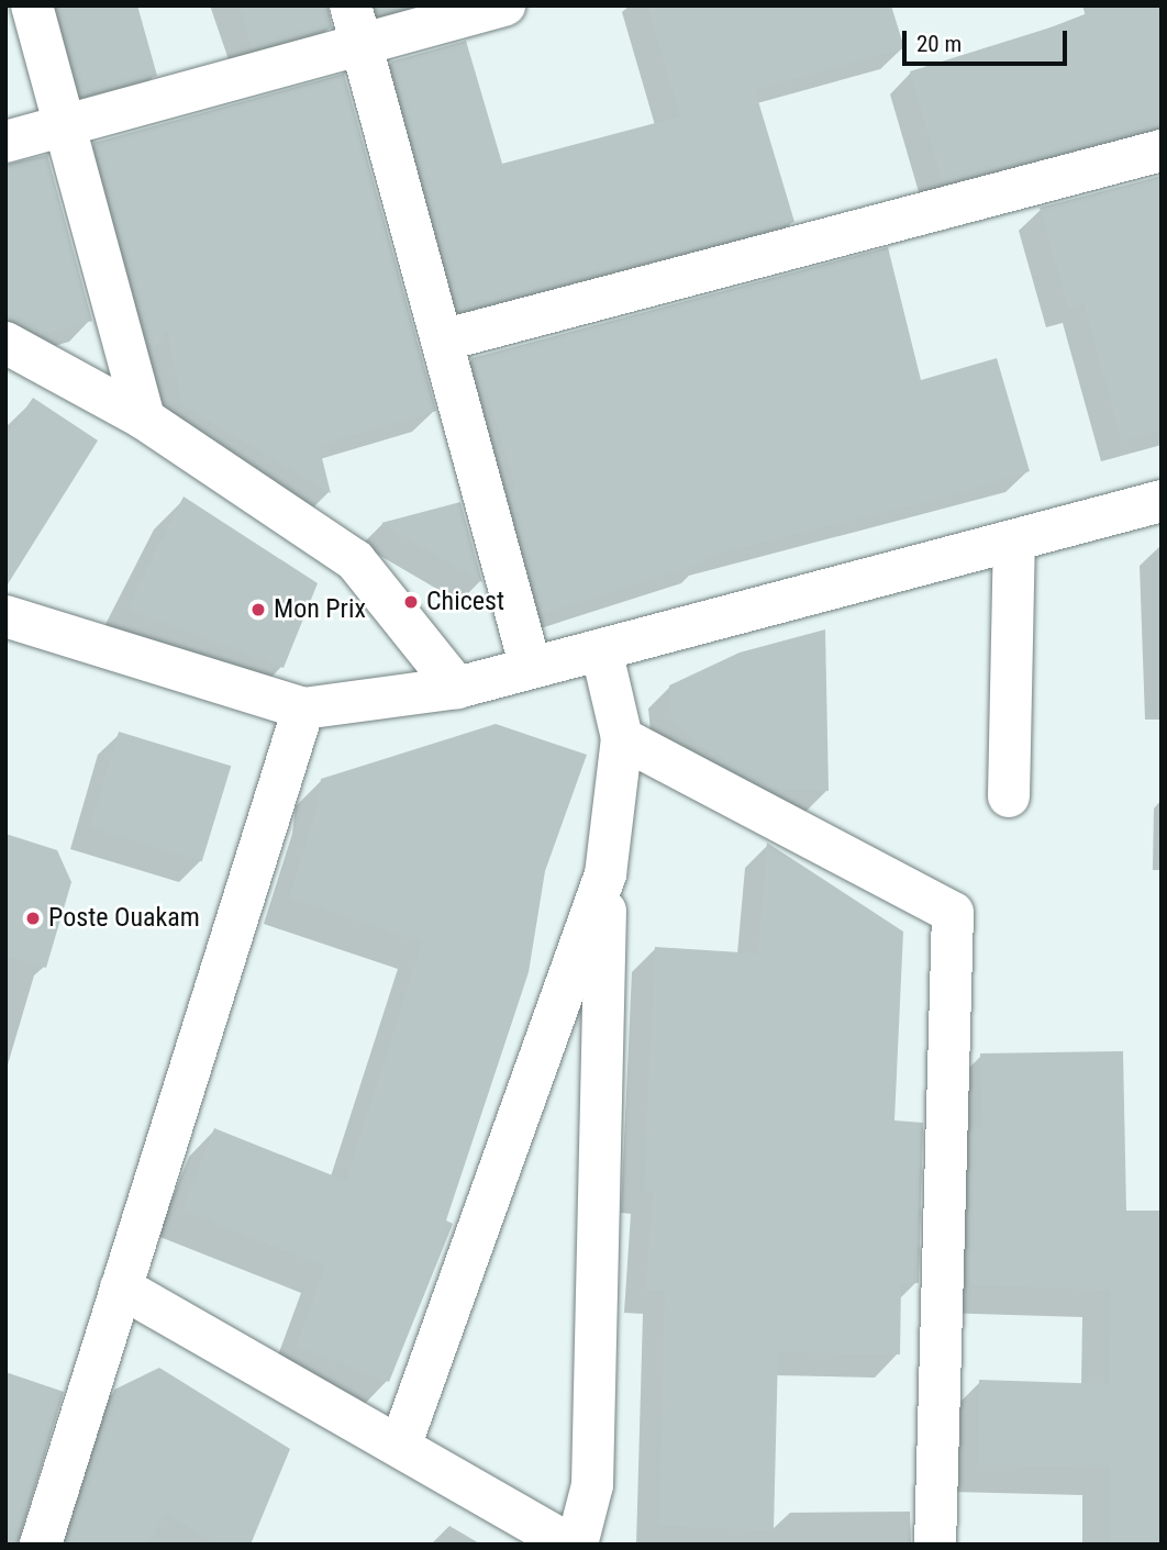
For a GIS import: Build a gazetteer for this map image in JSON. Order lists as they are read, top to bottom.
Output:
{
  "places": ["Chicest", "Mon Prix", "Poste Ouakam"],
  "scale_bar": "20 m"
}
